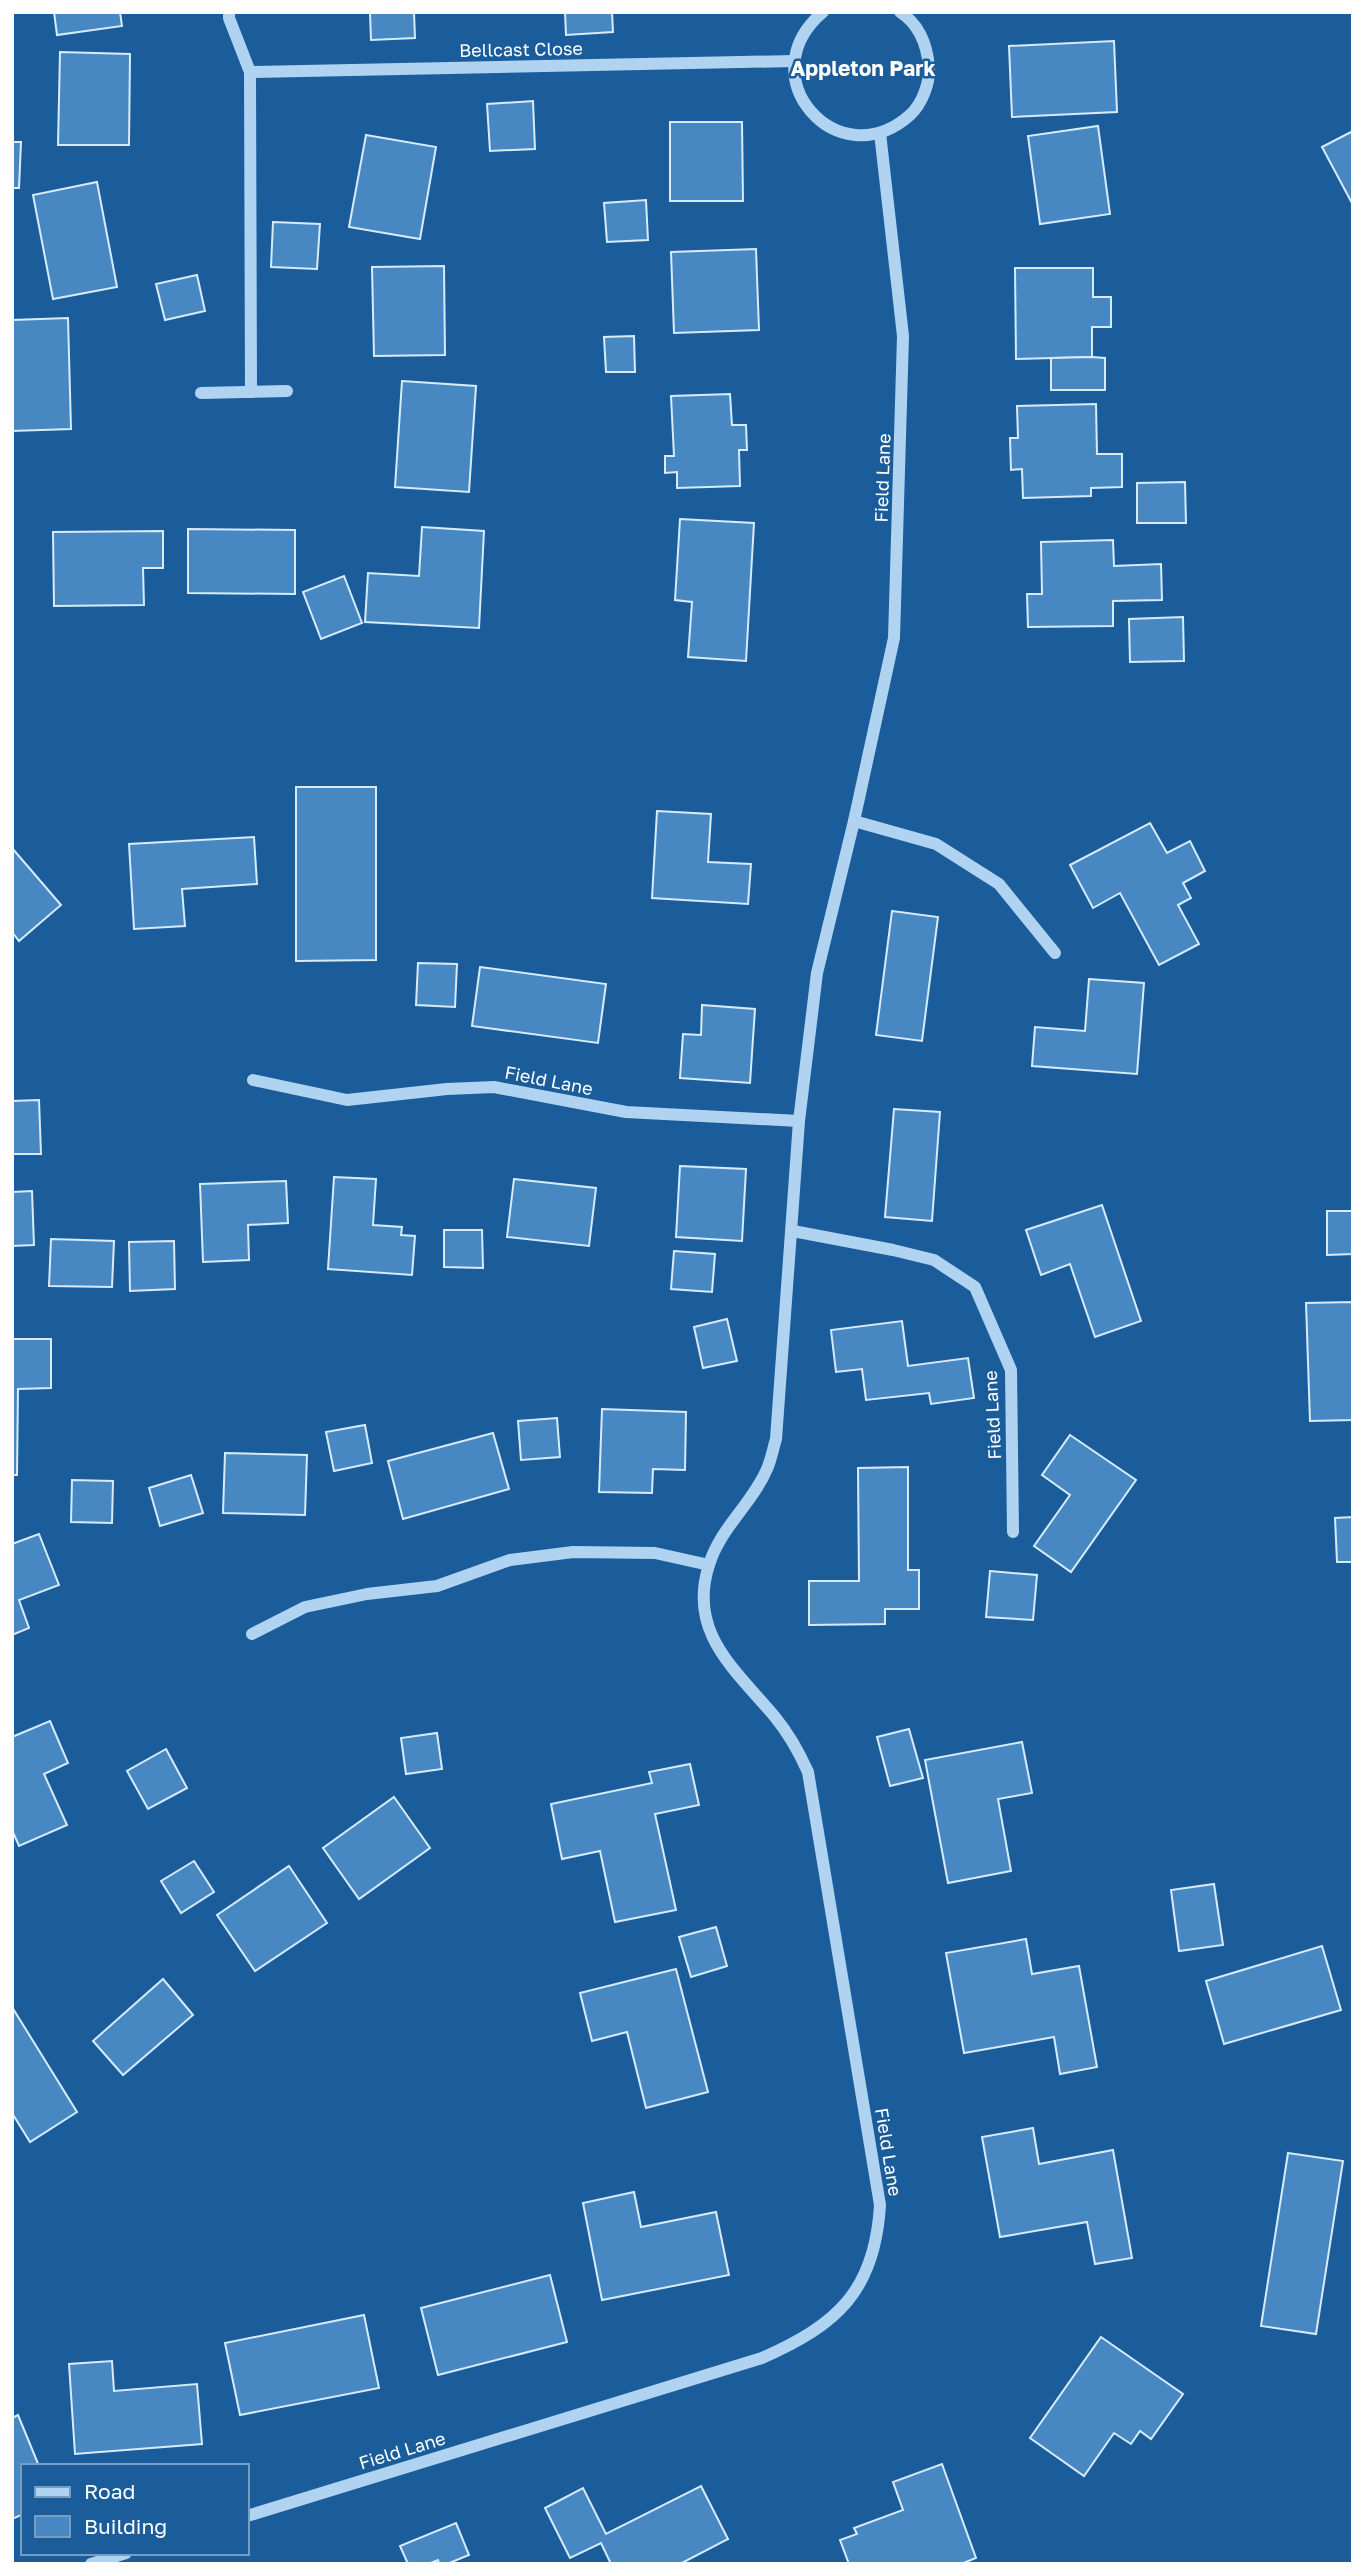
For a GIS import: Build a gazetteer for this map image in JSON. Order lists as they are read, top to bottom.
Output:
{
  "streets": {
    "street": ["Bellcast Close", "Field Lane"]
  },
  "districts": ["Appleton Park"],
  "legend": ["Road", "Building"]
}
